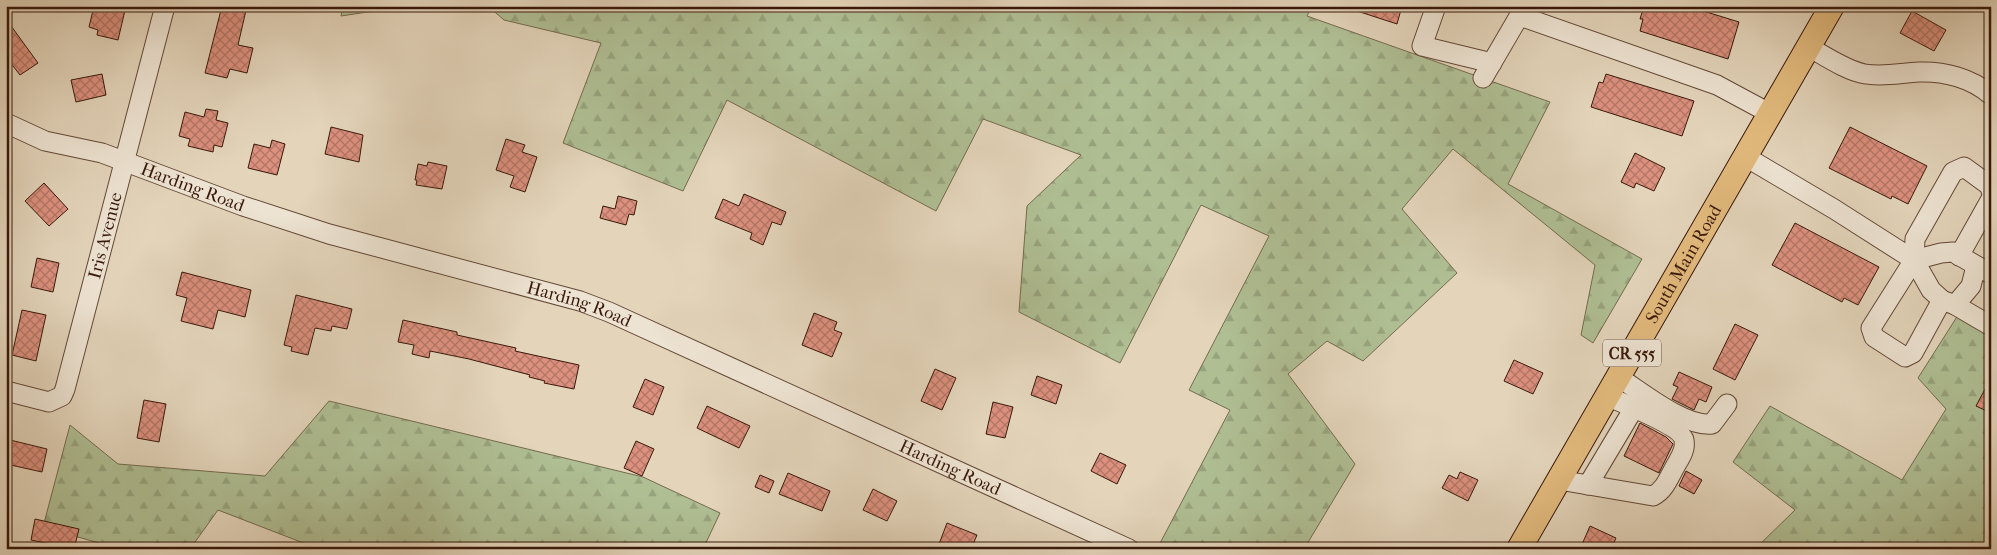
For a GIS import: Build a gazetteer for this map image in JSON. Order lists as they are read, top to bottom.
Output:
{
  "streets": {
    "main road": ["South Main Road", "CR 555"],
    "street": ["Harding Road", "Iris Avenue"]
  },
  "crossings": [
    ["Harding Road", "Iris Avenue"]
  ]
}
